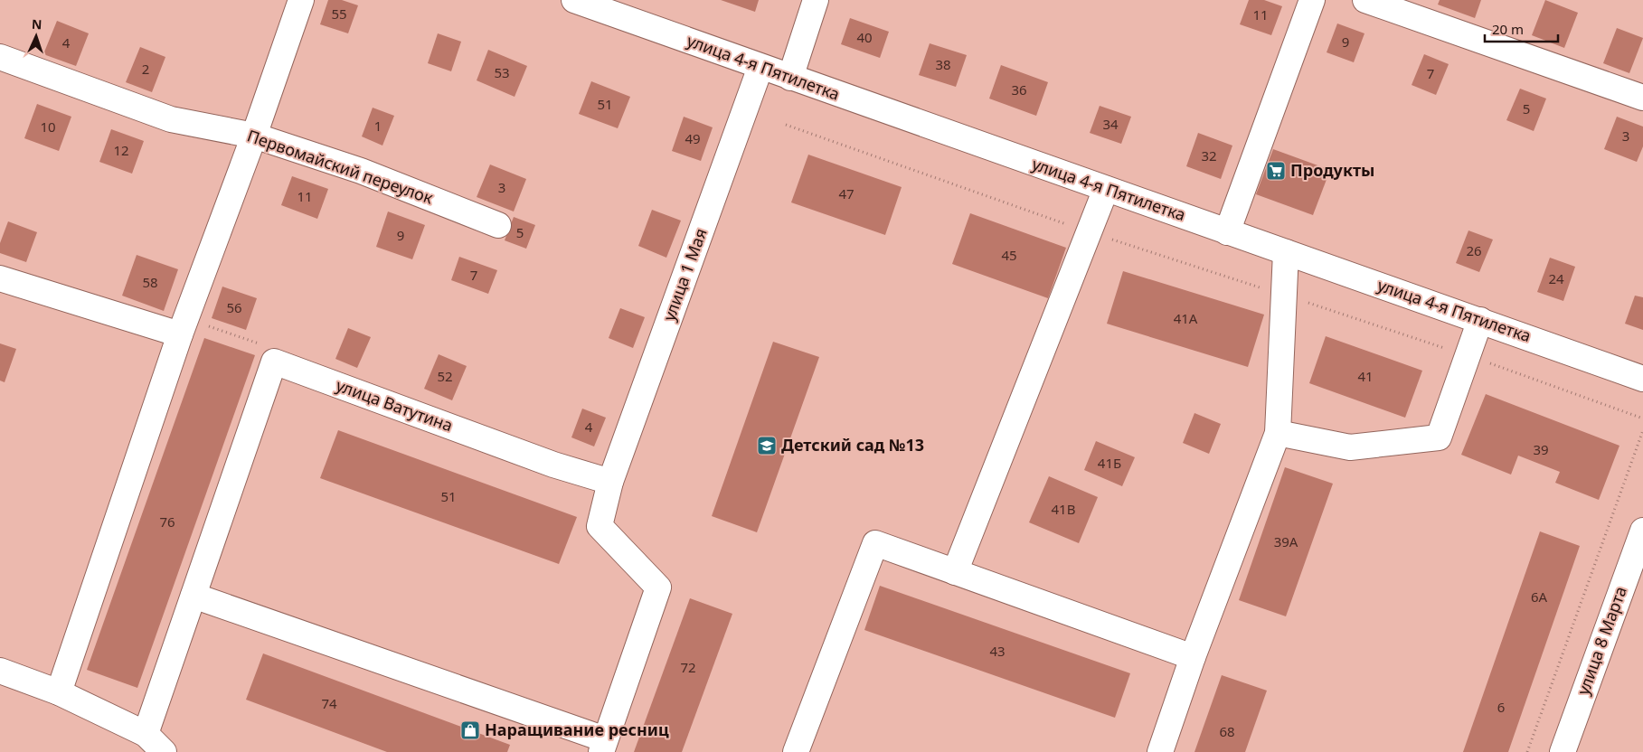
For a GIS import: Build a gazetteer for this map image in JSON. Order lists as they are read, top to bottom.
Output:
{
  "streets": {
    "street": [
      "улица 4-я Пятилетка",
      "Первомайский переулок",
      "улица 1 Мая",
      "улица Ватутина",
      "улица 8 Марта"
    ]
  },
  "crossings": [
    ["улица 4-я Пятилетка", "улица 1 Мая"],
    ["улица 1 Мая", "улица Ватутина"]
  ],
  "places": {
    "supermarket": ["Продукты"],
    "school or university": ["Детский сад №13"],
    "shop": ["Наращивание ресниц"]
  },
  "house_numbers": [
    "55",
    "11",
    "40",
    "9",
    "4",
    "38",
    "2",
    "53",
    "7",
    "36",
    "51",
    "5",
    "34",
    "1",
    "10",
    "3",
    "49",
    "12",
    "32",
    "3",
    "47",
    "11",
    "5",
    "9",
    "26",
    "45",
    "7",
    "24",
    "58",
    "56",
    "41А",
    "52",
    "41",
    "4",
    "39",
    "41Б",
    "51",
    "41В",
    "76",
    "39А",
    "6А",
    "43",
    "72",
    "74",
    "6",
    "68"
  ],
  "scale_bar": "20 m",
  "north": "top"
}
